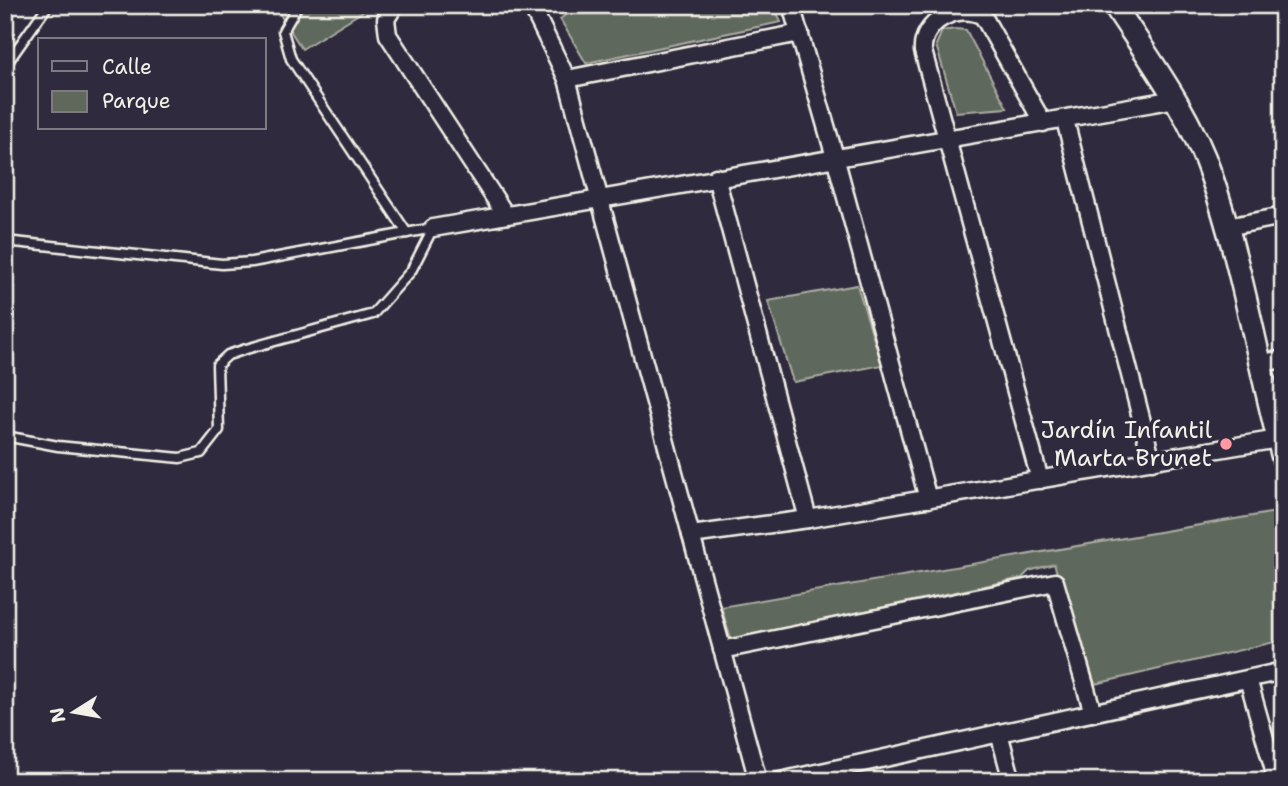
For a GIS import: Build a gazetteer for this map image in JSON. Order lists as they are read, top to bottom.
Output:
{
  "places": ["Jardín Infantil Marta Brunet"],
  "legend": ["Calle", "Parque"],
  "north": "left"
}
